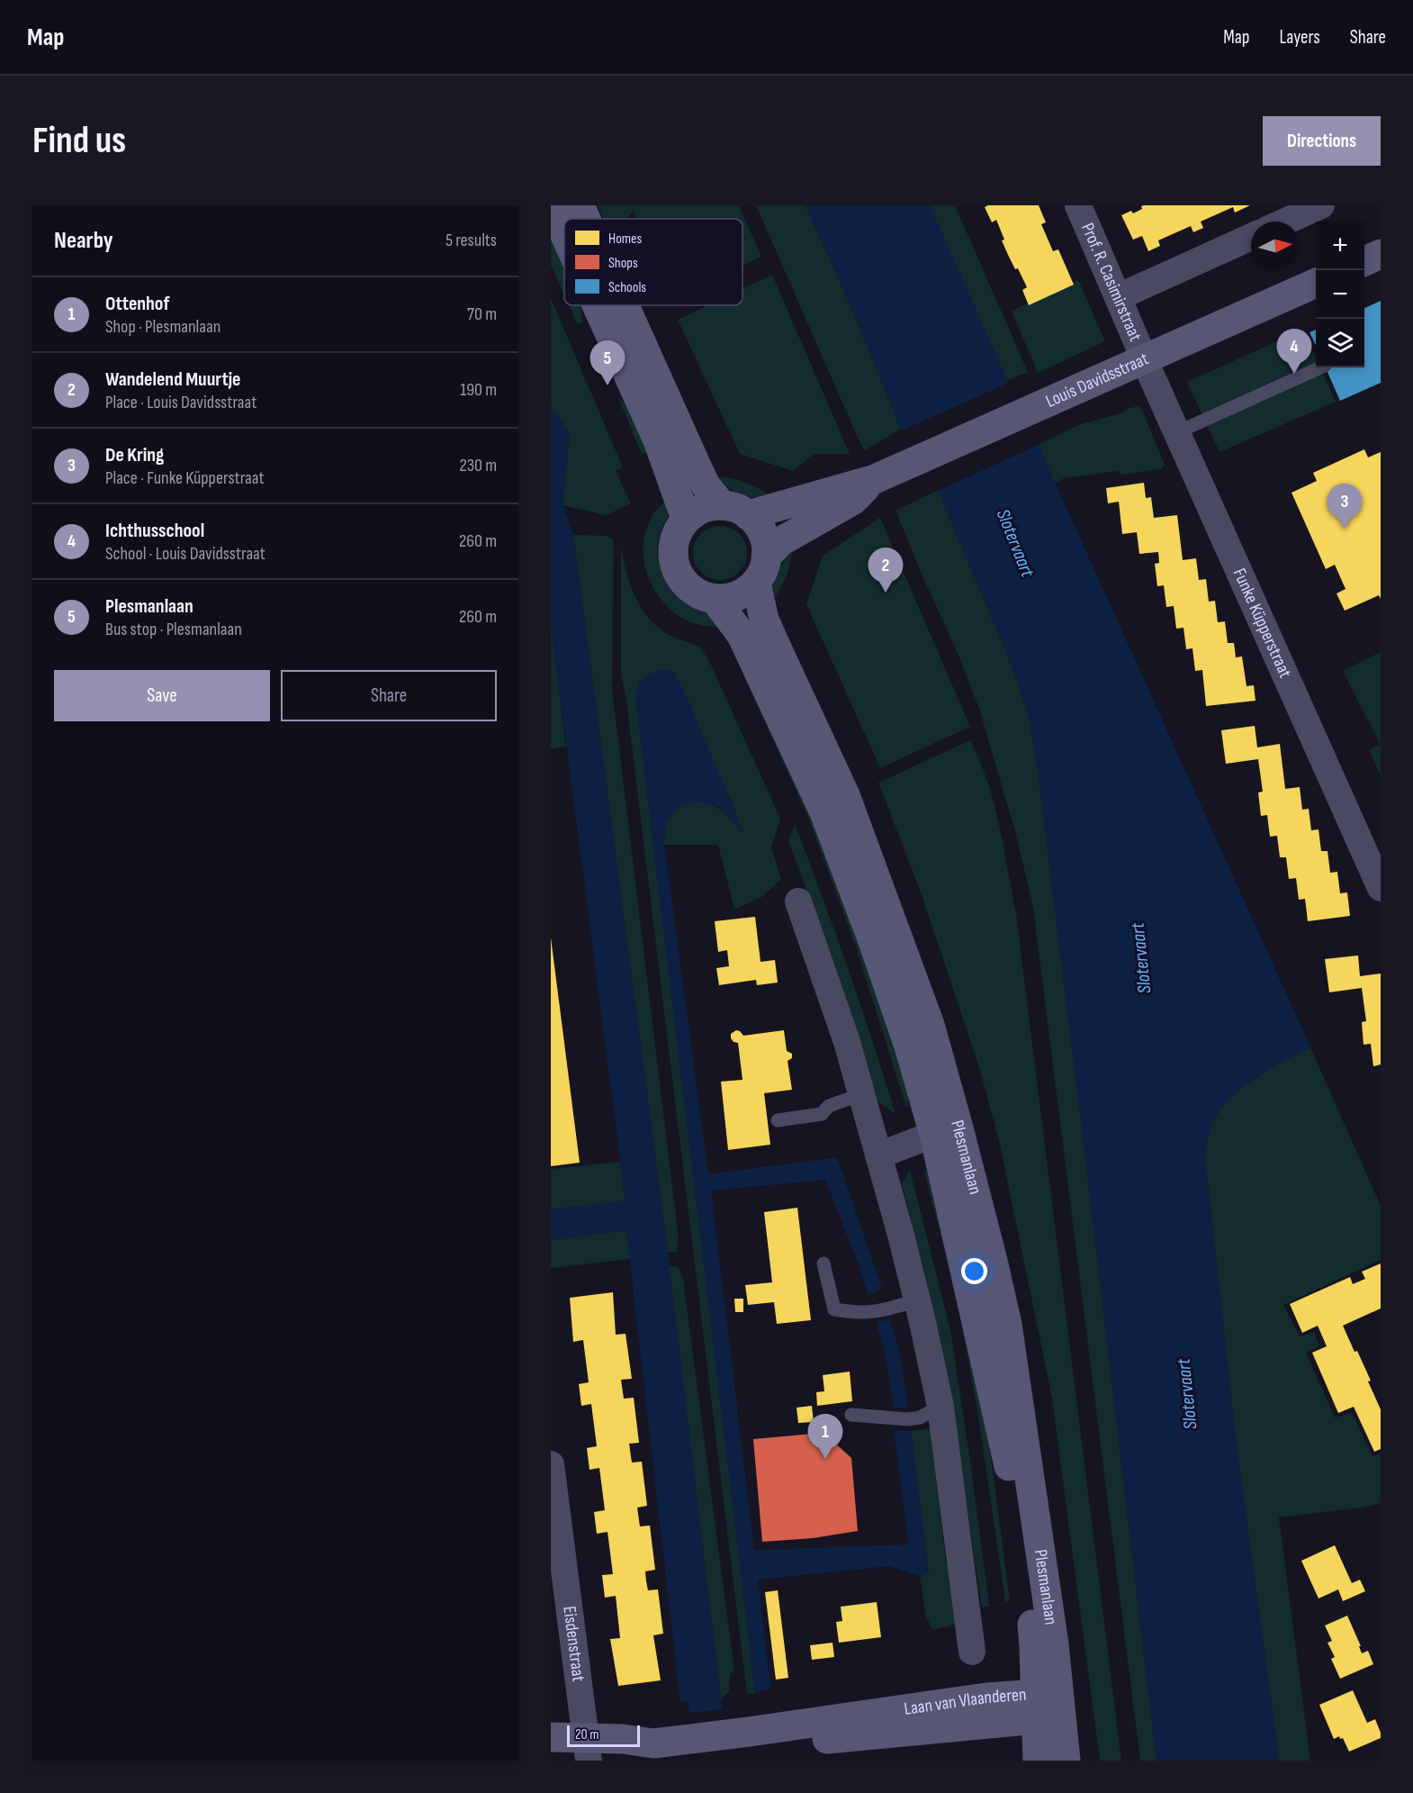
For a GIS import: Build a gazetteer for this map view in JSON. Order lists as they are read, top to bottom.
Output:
{
  "streets": {
    "main road": ["Louis Davidsstraat", "Plesmanlaan", "Laan van Vlaanderen"],
    "street": ["Prof. R. Casimirstraat", "Funke Küpperstraat", "Eisdenstraat"]
  },
  "crossings": [
    ["Prof. R. Casimirstraat", "Louis Davidsstraat"],
    ["Prof. R. Casimirstraat", "Funke Küpperstraat"],
    ["Louis Davidsstraat", "Funke Küpperstraat"],
    ["Louis Davidsstraat", "Plesmanlaan"],
    ["Plesmanlaan", "Laan van Vlaanderen"],
    ["Eisdenstraat", "Laan van Vlaanderen"]
  ],
  "water": ["Slotervaart"],
  "legend": ["Homes", "Shops", "Schools"],
  "scale_bar": "20 m",
  "north": "right",
  "page": {
    "header": "Map",
    "nav": ["Map", "Layers", "Share"],
    "buttons": [
      "Directions",
      ["Save", "Share"]
    ],
    "title": "Find us",
    "heading": ["Nearby", "5 results"],
    "map_buttons": ["+", "−"],
    "list": [
      {
        "mark": "1",
        "name": "Ottenhof",
        "note": "Shop · Plesmanlaan",
        "value": "70 m"
      },
      {
        "mark": "2",
        "name": "Wandelend Muurtje",
        "note": "Place · Louis Davidsstraat",
        "value": "190 m"
      },
      {
        "mark": "3",
        "name": "De Kring",
        "note": "Place · Funke Küpperstraat",
        "value": "230 m"
      },
      {
        "mark": "4",
        "name": "Ichthusschool",
        "note": "School · Louis Davidsstraat",
        "value": "260 m"
      },
      {
        "mark": "5",
        "name": "Plesmanlaan",
        "note": "Bus stop · Plesmanlaan",
        "value": "260 m"
      }
    ],
    "pins": [
      "4",
      "5",
      "3",
      "2",
      "1"
    ],
    "scale": "20 m"
  }
}
